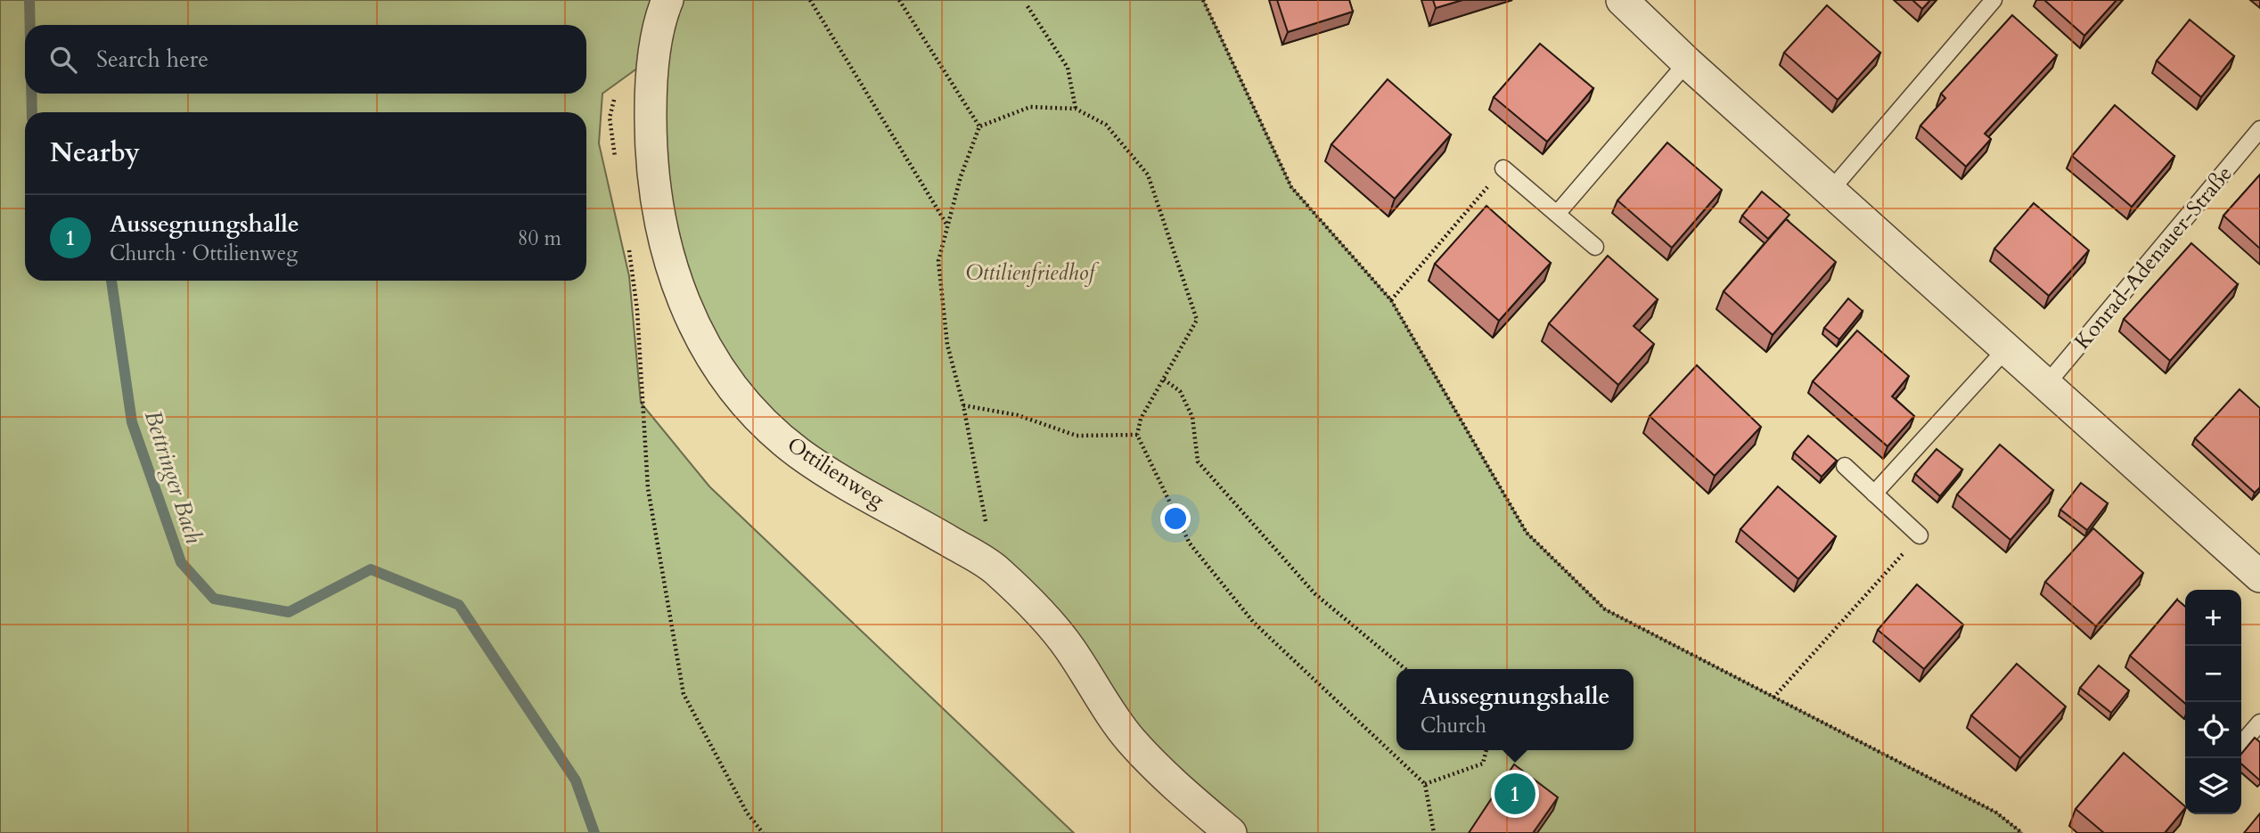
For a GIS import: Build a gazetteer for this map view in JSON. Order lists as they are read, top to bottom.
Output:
{
  "streets": {
    "street": ["Ottilienweg"],
    "lane": ["Konrad-Adenauer-Straße"]
  },
  "water": ["Bettringer Bach"],
  "parks": ["Ottilienfriedhof"],
  "page": {
    "search": "Search here",
    "heading": "Nearby",
    "list": [
      {
        "mark": "1",
        "name": "Aussegnungshalle",
        "note": "Church · Ottilienweg",
        "value": "80 m"
      }
    ],
    "map_buttons": ["+", "−"],
    "popup": ["Aussegnungshalle", "Church"],
    "pins": "1"
  }
}
